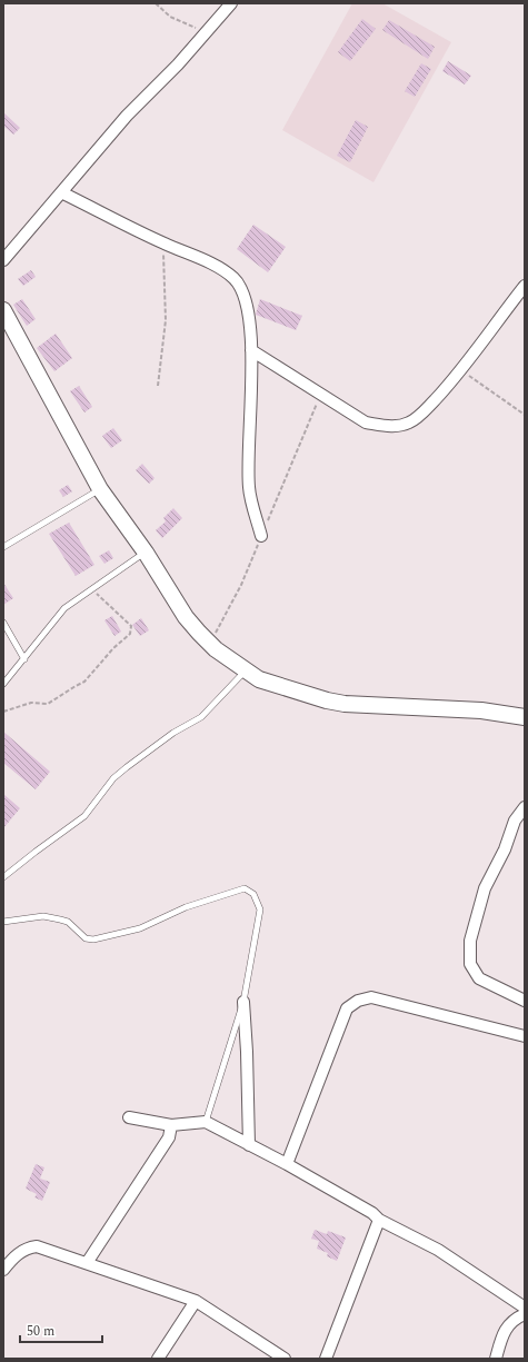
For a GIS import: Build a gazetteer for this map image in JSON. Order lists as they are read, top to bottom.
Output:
{
  "scale_bar": "50 m"
}
